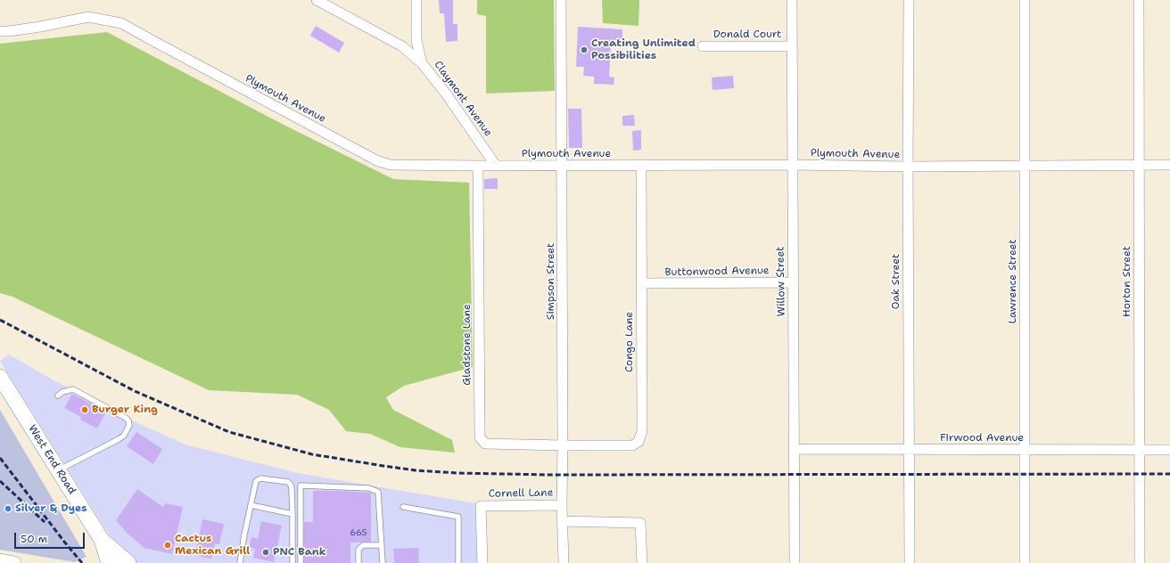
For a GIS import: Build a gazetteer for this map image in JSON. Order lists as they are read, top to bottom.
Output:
{
  "streets": {
    "main road": ["West End Road"],
    "street": [
      "Donald Court",
      "Plymouth Avenue",
      "Claymont Avenue",
      "Buttonwood Avenue",
      "Simpson Street",
      "Willow Street",
      "Oak Street",
      "Lawrence Street",
      "Horton Street",
      "Congo Lane",
      "Gladstone Lane",
      "Firwood Avenue",
      "Cornell Lane"
    ]
  },
  "crossings": [
    ["Donald Court", "Willow Street"],
    ["Plymouth Avenue", "Claymont Avenue"],
    ["Plymouth Avenue", "Simpson Street"],
    ["Plymouth Avenue", "Willow Street"],
    ["Plymouth Avenue", "Oak Street"],
    ["Plymouth Avenue", "Lawrence Street"],
    ["Plymouth Avenue", "Horton Street"],
    ["Plymouth Avenue", "Congo Lane"],
    ["Plymouth Avenue", "Gladstone Lane"],
    ["Buttonwood Avenue", "Willow Street"],
    ["Buttonwood Avenue", "Congo Lane"],
    ["Simpson Street", "Congo Lane"],
    ["Simpson Street", "Gladstone Lane"],
    ["Simpson Street", "Cornell Lane"],
    ["Willow Street", "Firwood Avenue"],
    ["Oak Street", "Firwood Avenue"],
    ["Lawrence Street", "Firwood Avenue"],
    ["Horton Street", "Firwood Avenue"],
    ["Congo Lane", "Gladstone Lane"]
  ],
  "places": [
    "Creating Unlimited Possibilities",
    "Burger King",
    "Silver & Dyes",
    "Cactus Mexican Grill",
    "PNC Bank"
  ],
  "house_numbers": ["665"],
  "scale_bar": "50 m"
}
